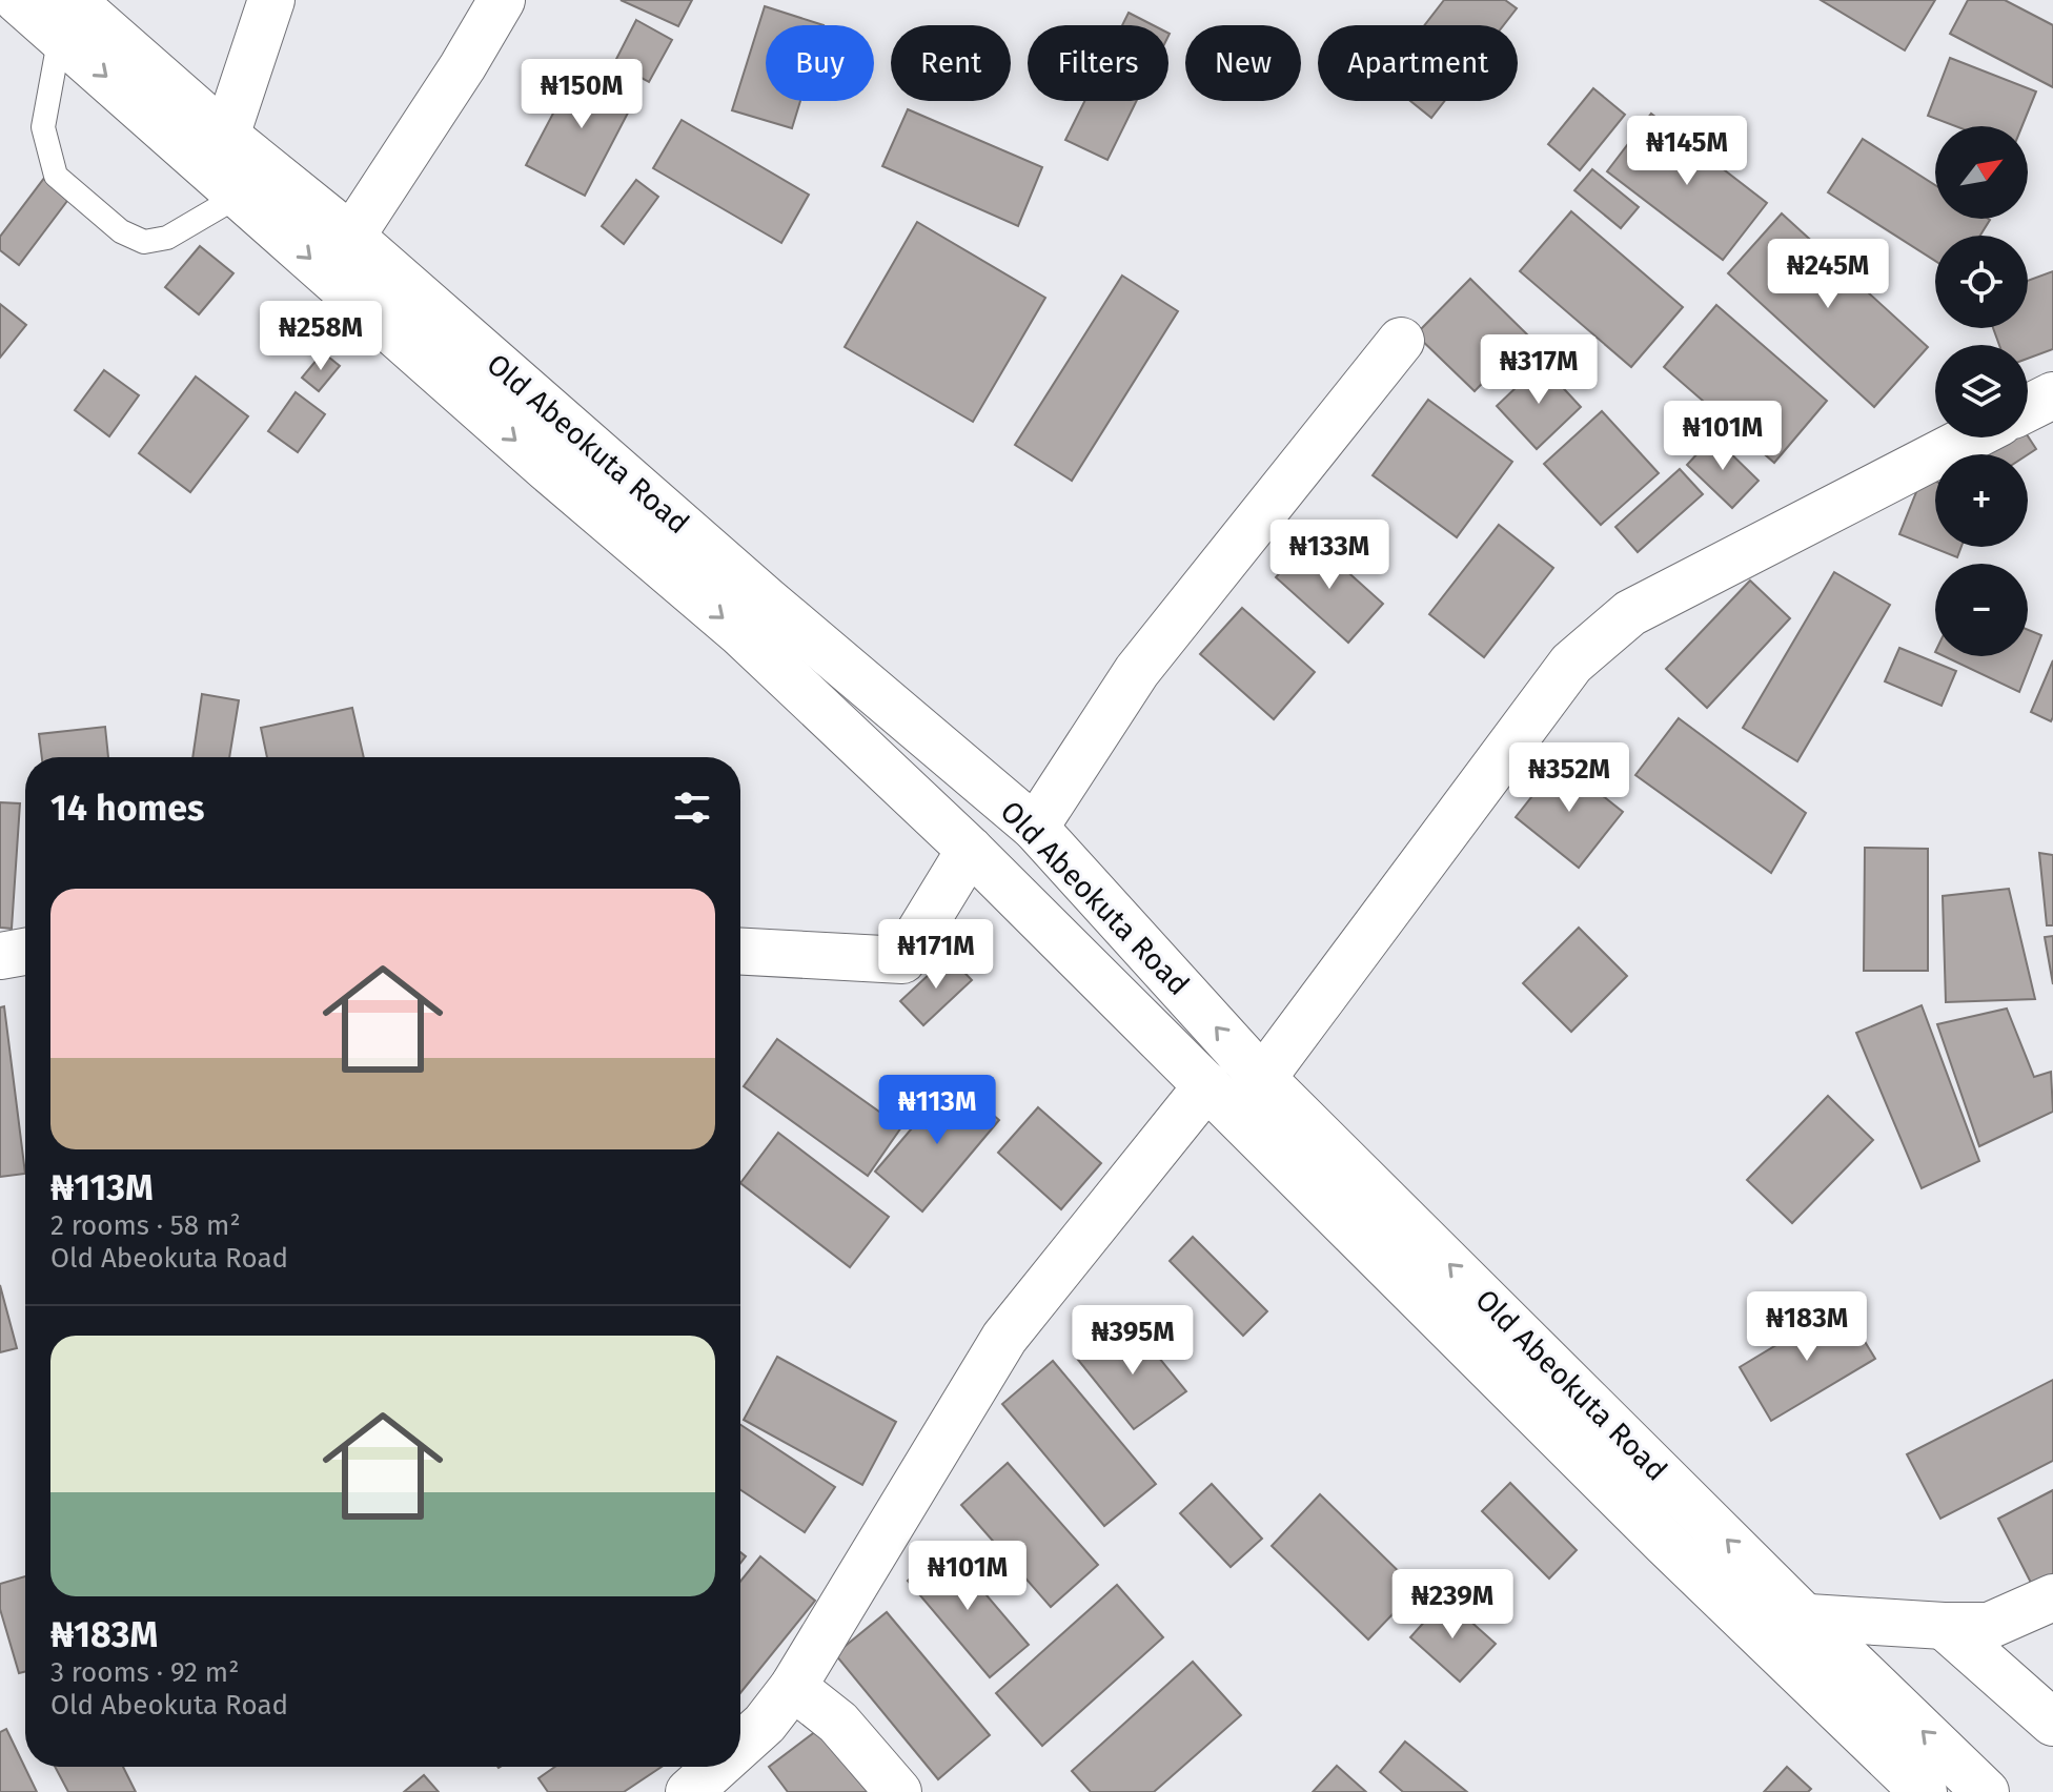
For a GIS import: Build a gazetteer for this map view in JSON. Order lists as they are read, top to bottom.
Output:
{
  "streets": {
    "main road": ["Old Abeokuta Road"]
  },
  "north": "top right",
  "page": {
    "chip": [
      "Buy",
      "Rent",
      "Filters",
      "New",
      "Apartment"
    ],
    "price": [
      "₦150M",
      "₦145M",
      "₦245M",
      "₦258M",
      "₦317M",
      "₦101M",
      "₦133M",
      "₦352M",
      "₦171M",
      "₦113M",
      "₦183M",
      "₦395M",
      "₦101M",
      "₦239M"
    ],
    "map_buttons": ["+", "−"],
    "heading": "14 homes",
    "list": [
      {
        "name": "₦113M",
        "note": "2 rooms · 58 m² · Old Abeokuta Road"
      },
      {
        "name": "₦183M",
        "note": "3 rooms · 92 m² · Old Abeokuta Road"
      }
    ]
  }
}
